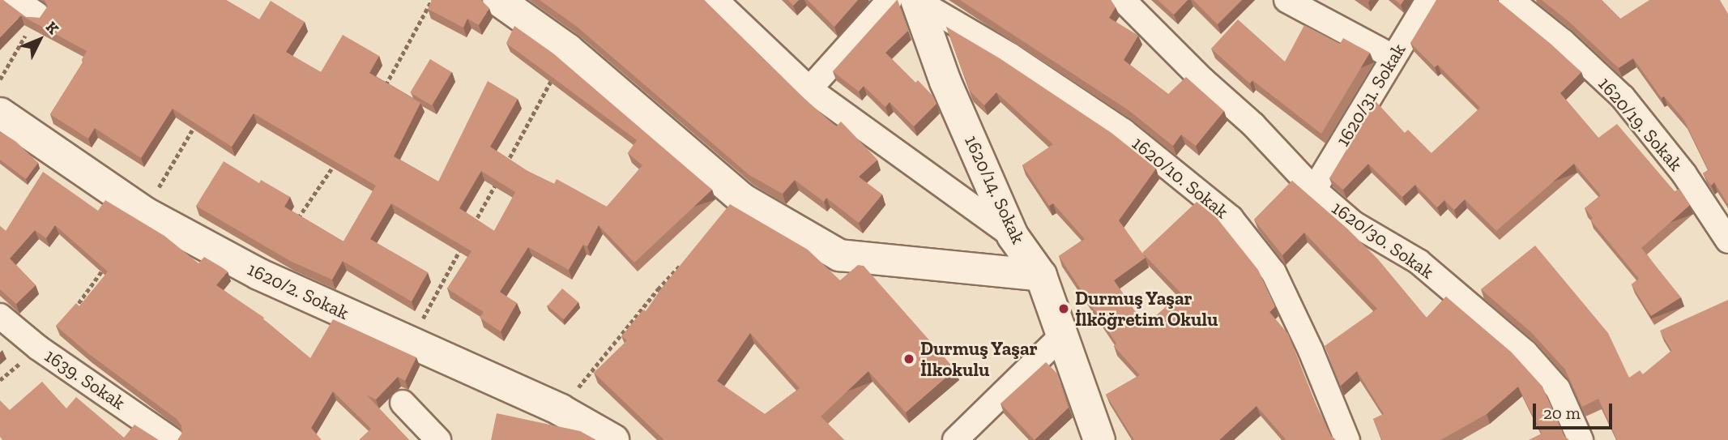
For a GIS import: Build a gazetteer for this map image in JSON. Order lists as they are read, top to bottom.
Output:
{
  "streets": {
    "main road": ["1620/14. Sokak", "1620/2. Sokak"],
    "street": [
      "1620/31. Sokak",
      "1620/19. Sokak",
      "1620/10. Sokak",
      "1620/30. Sokak",
      "1639. Sokak"
    ]
  },
  "crossings": [
    ["1620/31. Sokak", "1620/30. Sokak"],
    ["1620/10. Sokak", "1620/14. Sokak"]
  ],
  "places": ["Durmuş Yaşar İlköğretim Okulu", "Durmuş Yaşar İlkokulu"],
  "scale_bar": "20 m",
  "north": "top right"
}
